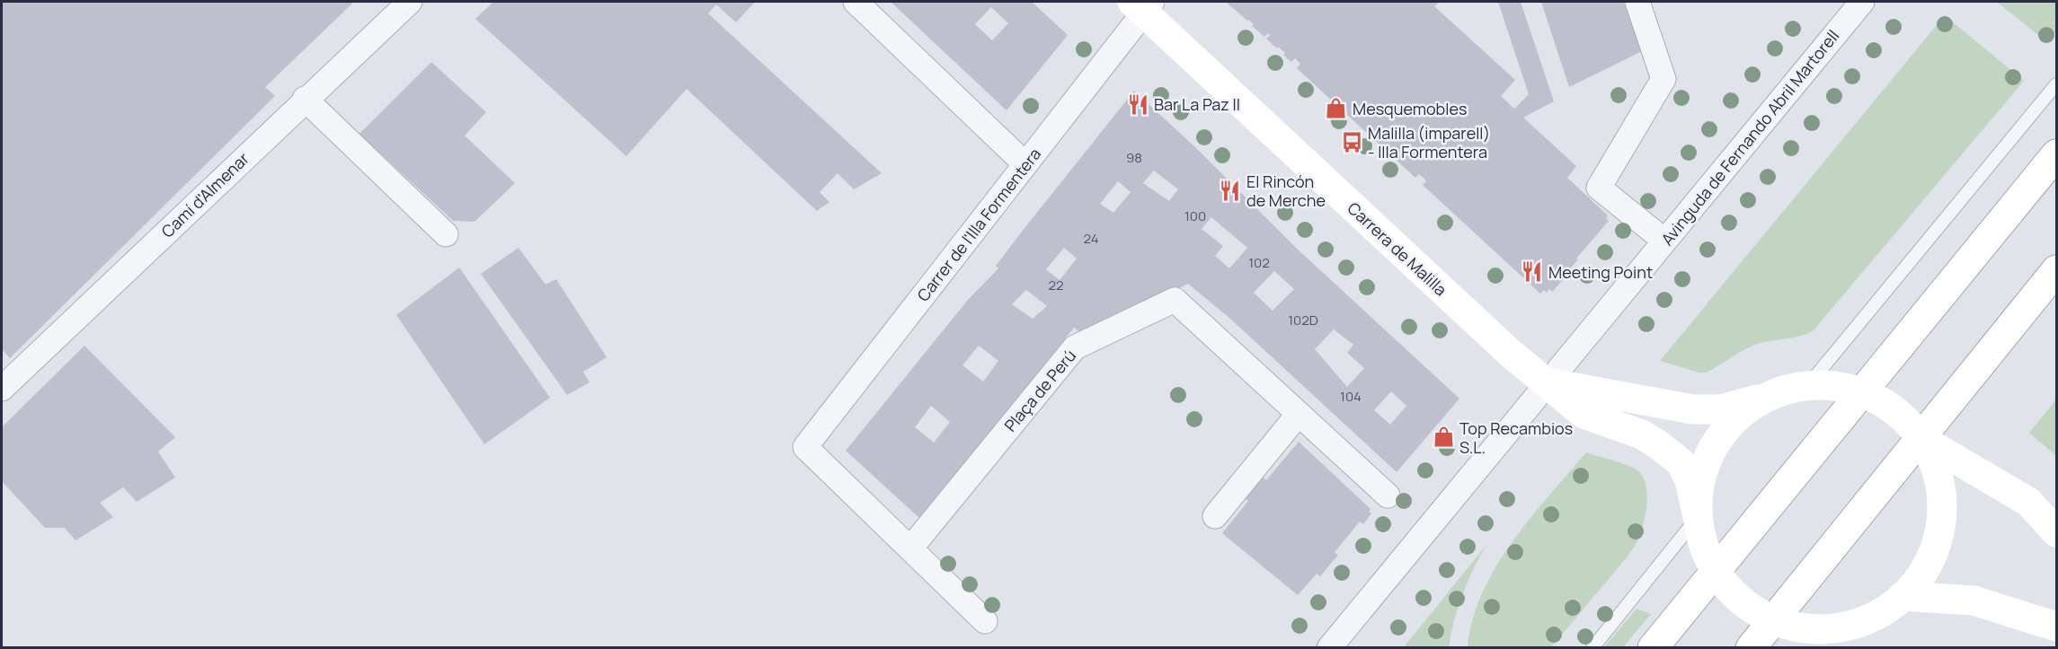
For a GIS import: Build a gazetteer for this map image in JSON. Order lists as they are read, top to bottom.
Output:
{
  "streets": {
    "street": [
      "Avinguda de Fernando Abril Martorell",
      "Camí d'Almenar",
      "Carrer de l'Illa Formentera",
      "Carrera de Malilla",
      "Plaça de Perú"
    ]
  },
  "crossings": [
    ["Avinguda de Fernando Abril Martorell", "Carrera de Malilla"],
    ["Carrer de l'Illa Formentera", "Carrera de Malilla"],
    ["Carrer de l'Illa Formentera", "Plaça de Perú"]
  ],
  "places": {
    "restaurant": ["Bar La Paz II", "El Rincón de Merche", "Meeting Point"],
    "shop": ["Mesquemobles", "Top Recambios S.L."],
    "bus stop": ["Malilla (imparell) - Illa Formentera"]
  },
  "house_numbers": [
    "98",
    "100",
    "24",
    "102",
    "22",
    "102D",
    "104"
  ]
}
